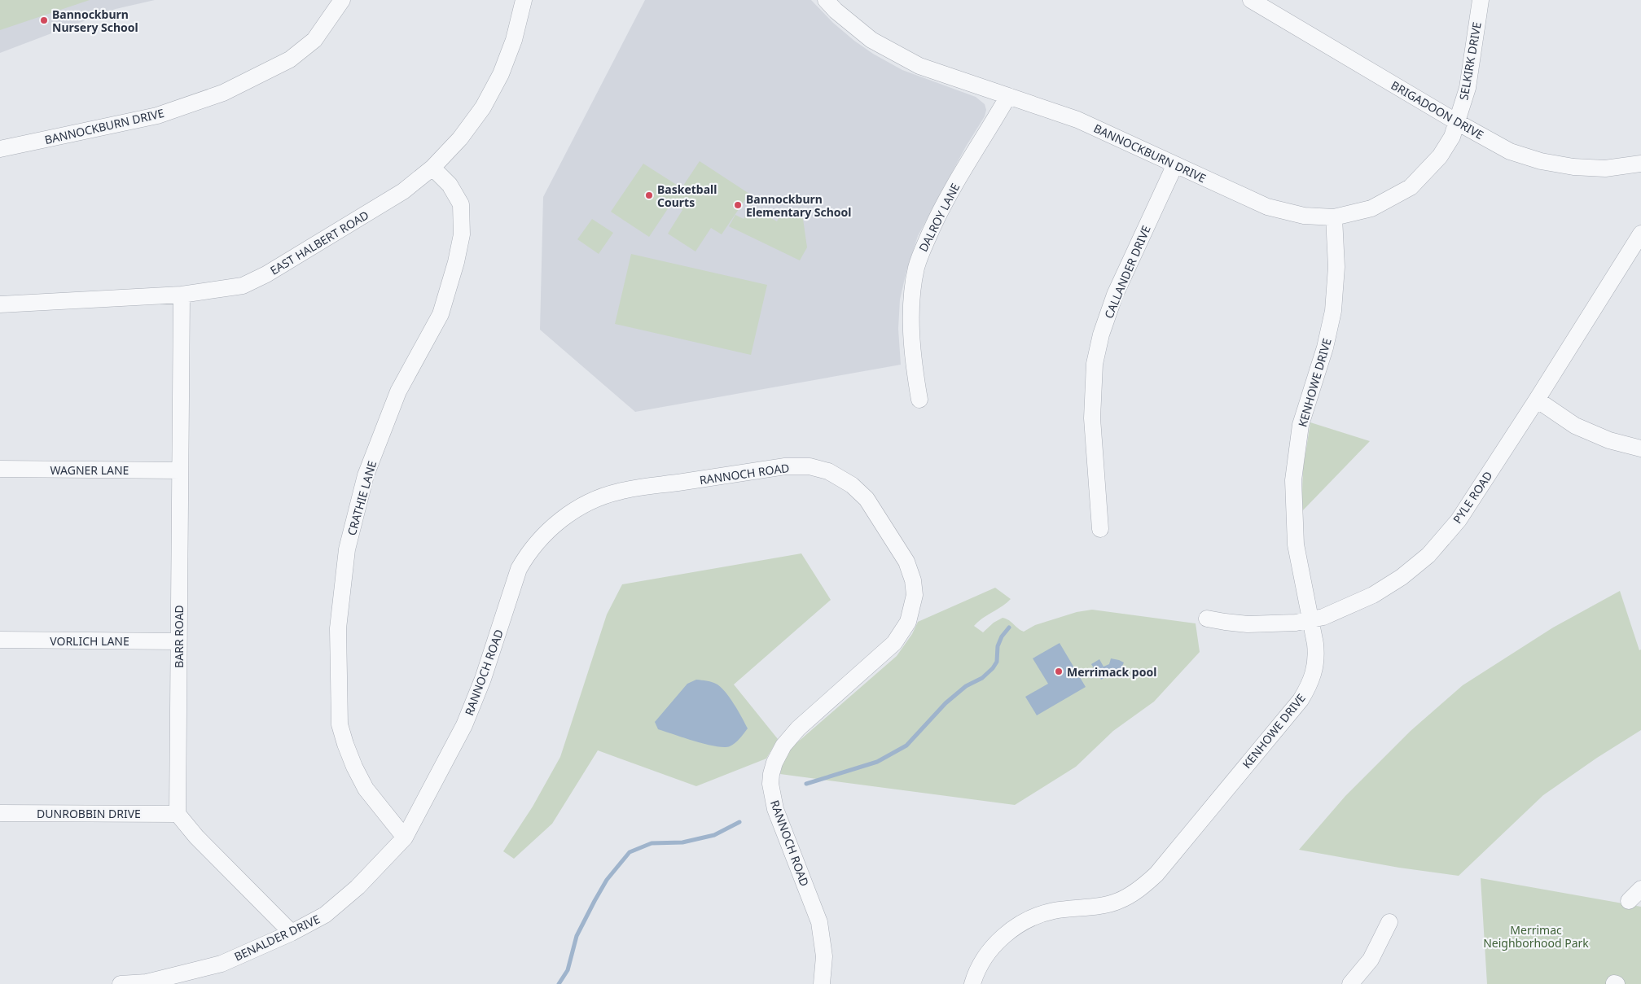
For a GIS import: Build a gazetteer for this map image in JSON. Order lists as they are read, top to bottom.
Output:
{
  "streets": {
    "street": [
      "SELKIRK DRIVE",
      "BRIGADOON DRIVE",
      "BANNOCKBURN DRIVE",
      "DALROY LANE",
      "EAST HALBERT ROAD",
      "CALLANDER DRIVE",
      "KENHOWE DRIVE",
      "WAGNER LANE",
      "RANNOCH ROAD",
      "PYLE ROAD",
      "CRATHIE LANE",
      "BARR ROAD",
      "VORLICH LANE",
      "DUNROBBIN DRIVE",
      "BENALDER DRIVE"
    ]
  },
  "crossings": [
    ["SELKIRK DRIVE", "BRIGADOON DRIVE"],
    ["SELKIRK DRIVE", "BANNOCKBURN DRIVE"],
    ["BRIGADOON DRIVE", "BANNOCKBURN DRIVE"],
    ["BANNOCKBURN DRIVE", "DALROY LANE"],
    ["BANNOCKBURN DRIVE", "CALLANDER DRIVE"],
    ["BANNOCKBURN DRIVE", "KENHOWE DRIVE"],
    ["EAST HALBERT ROAD", "CRATHIE LANE"],
    ["EAST HALBERT ROAD", "BARR ROAD"],
    ["KENHOWE DRIVE", "PYLE ROAD"],
    ["WAGNER LANE", "BARR ROAD"],
    ["RANNOCH ROAD", "CRATHIE LANE"],
    ["RANNOCH ROAD", "BENALDER DRIVE"],
    ["CRATHIE LANE", "BENALDER DRIVE"],
    ["BARR ROAD", "VORLICH LANE"],
    ["BARR ROAD", "DUNROBBIN DRIVE"]
  ],
  "parks": ["Merrimac Neighborhood Park"],
  "places": [
    "Bannockburn Nursery School",
    "Basketball Courts",
    "Bannockburn Elementary School",
    "Merrimack pool"
  ]
}
